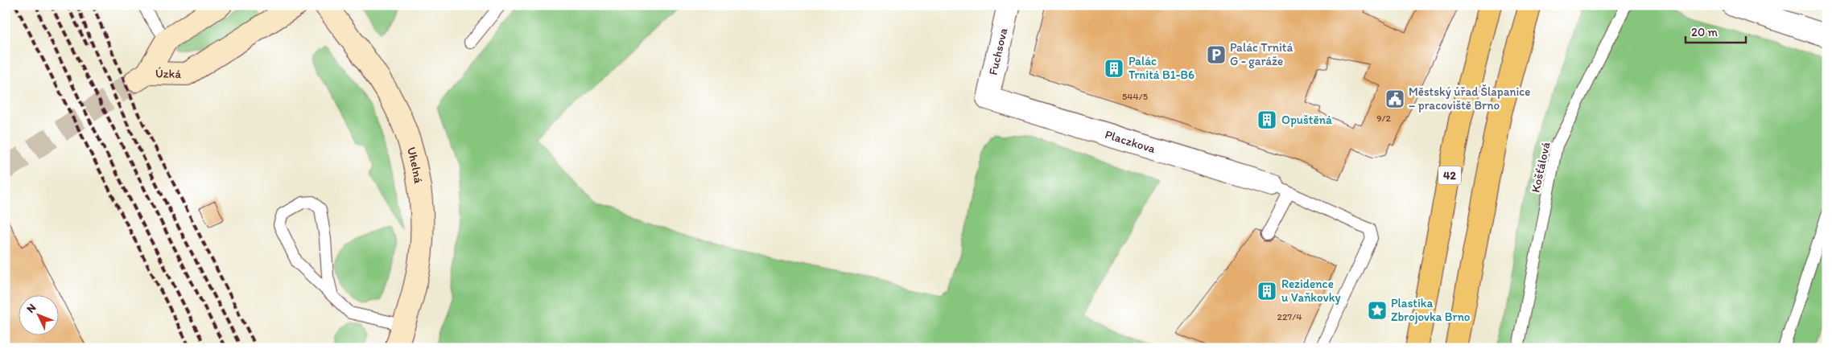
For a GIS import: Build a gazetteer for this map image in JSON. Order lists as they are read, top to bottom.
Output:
{
  "streets": {
    "main road": ["Úzká", "Uhelná", "42"],
    "street": ["Fuchsova", "Placzkova"],
    "lane": ["Košťálová"]
  },
  "crossings": [
    ["Fuchsova", "Placzkova"]
  ],
  "places": {
    "parking": ["Palác Trnitá G - garáže"],
    "building": ["Palác Trnitá B1-B6", "Opuštěná", "Rezidence u Vaňkovky"],
    "public building": ["Městský úřad Šlapanice – pracoviště Brno"],
    "place": ["Plastika Zbrojovka Brno"]
  },
  "house_numbers": ["544/5", "9/2", "227/4"],
  "scale_bar": "20 m",
  "north": "top left"
}
